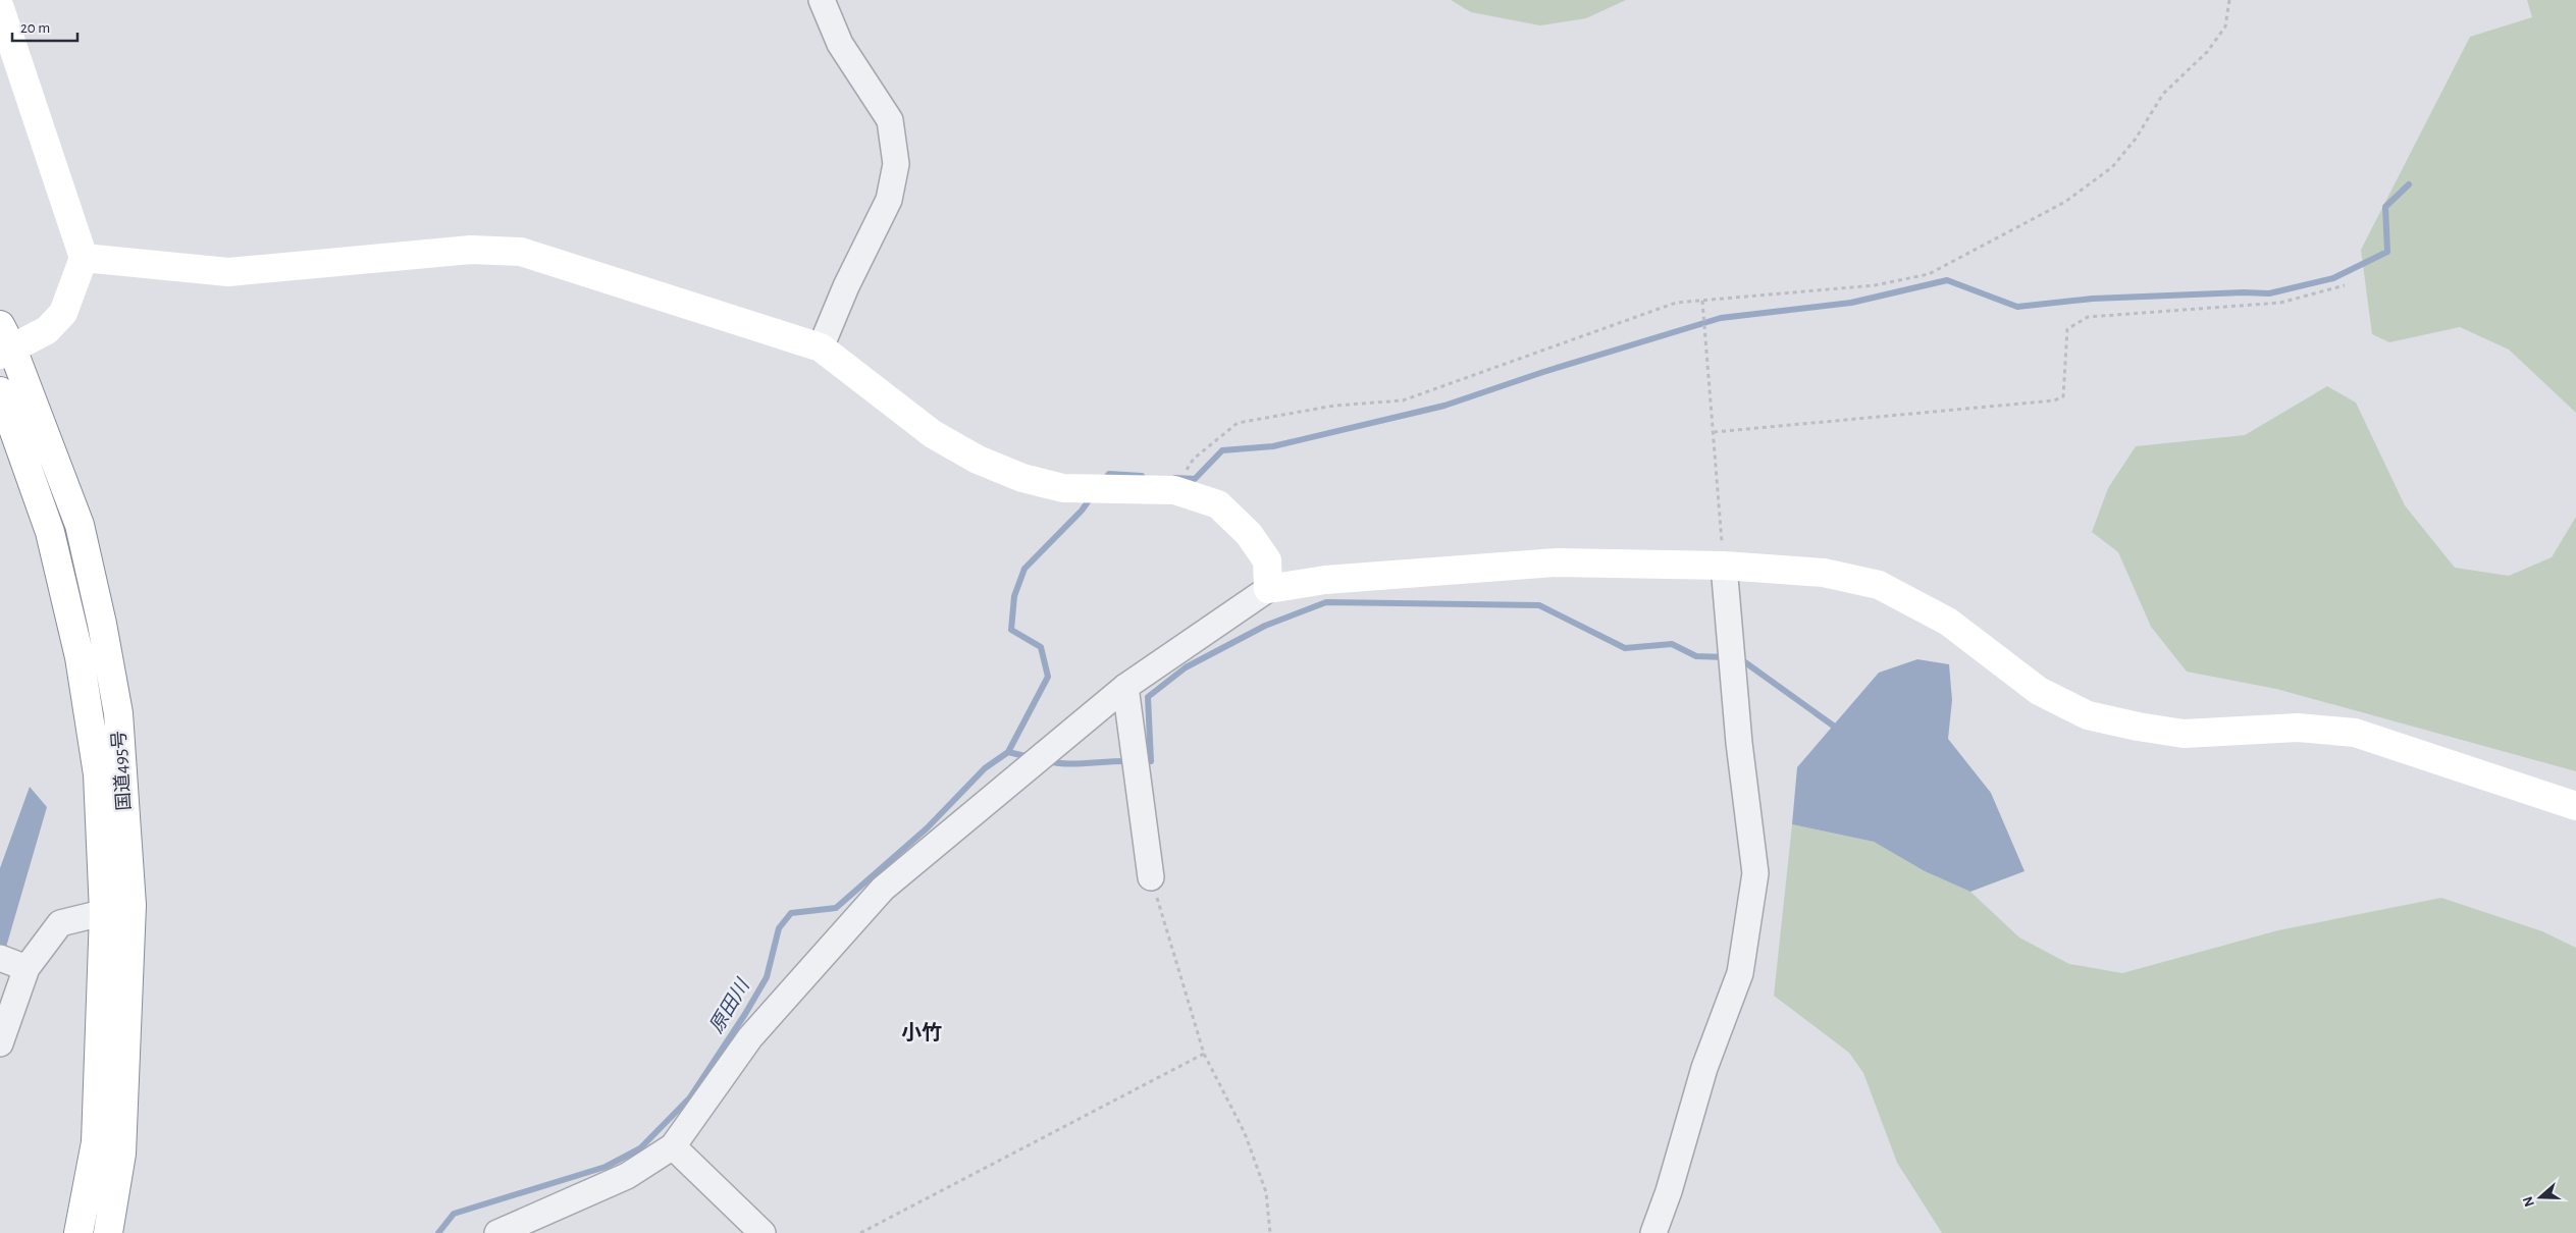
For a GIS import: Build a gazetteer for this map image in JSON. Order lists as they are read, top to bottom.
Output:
{
  "streets": {
    "main road": ["国道495号"]
  },
  "districts": ["小竹"],
  "water": ["原田川"],
  "scale_bar": "20 m",
  "north": "left"
}
